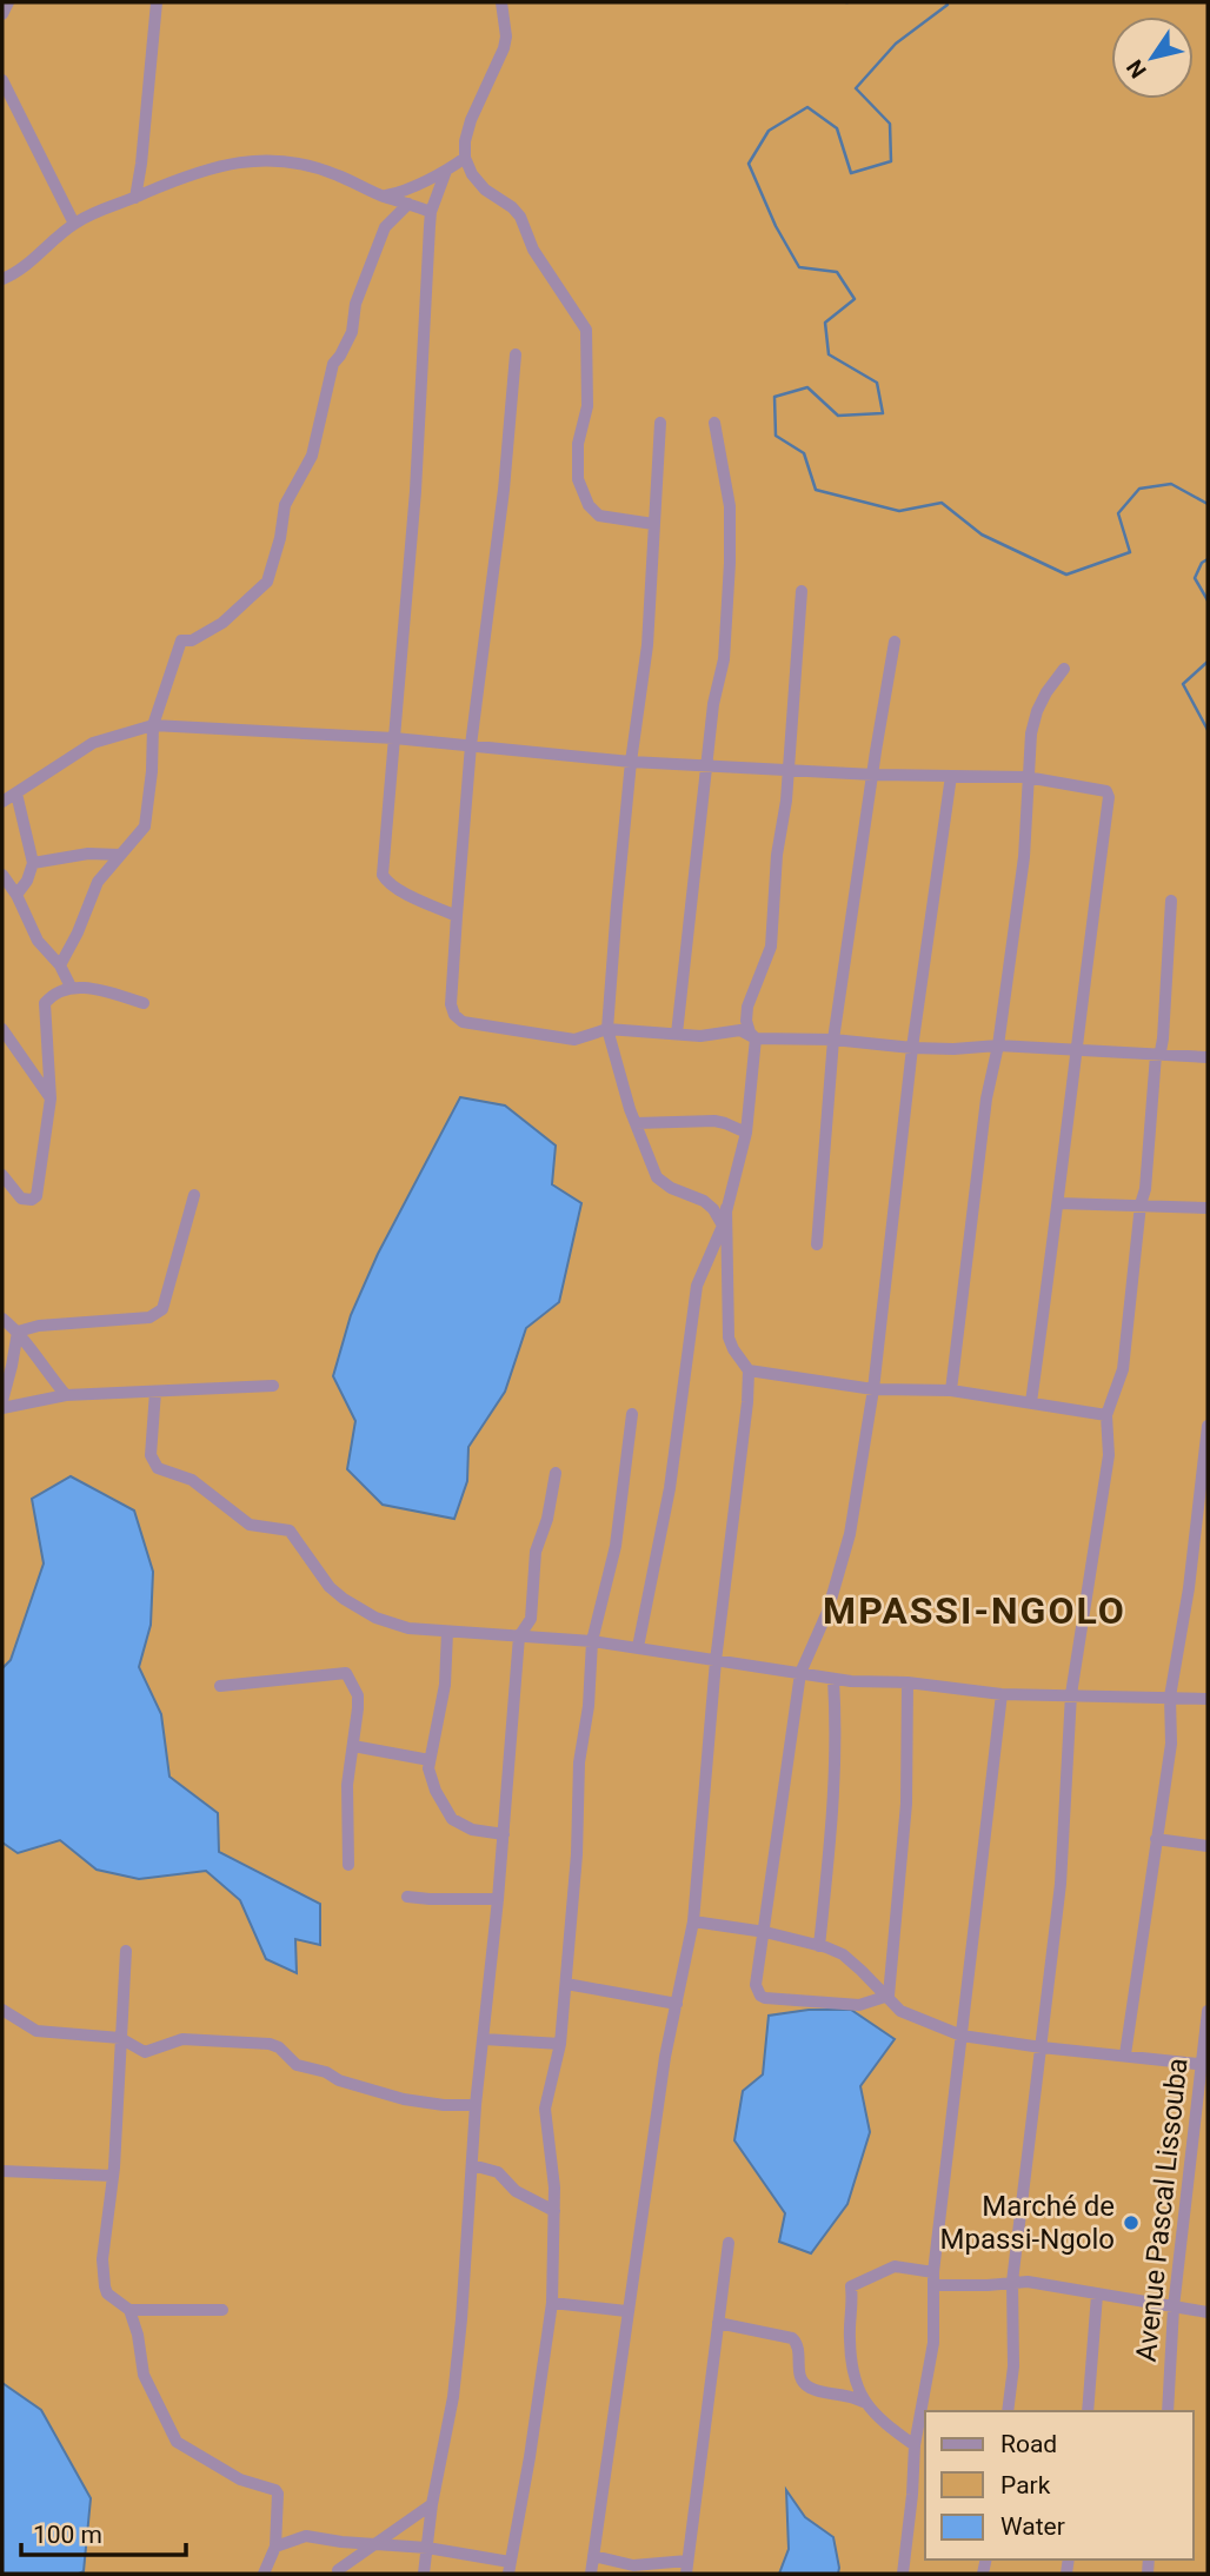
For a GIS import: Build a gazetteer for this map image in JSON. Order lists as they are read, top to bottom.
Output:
{
  "streets": {
    "street": ["Avenue Pascal Lissouba"]
  },
  "districts": ["MPASSI-NGOLO"],
  "places": ["Marché de Mpassi-Ngolo"],
  "legend": ["Road", "Park", "Water"],
  "scale_bar": "100 m",
  "north": "bottom left"
}
